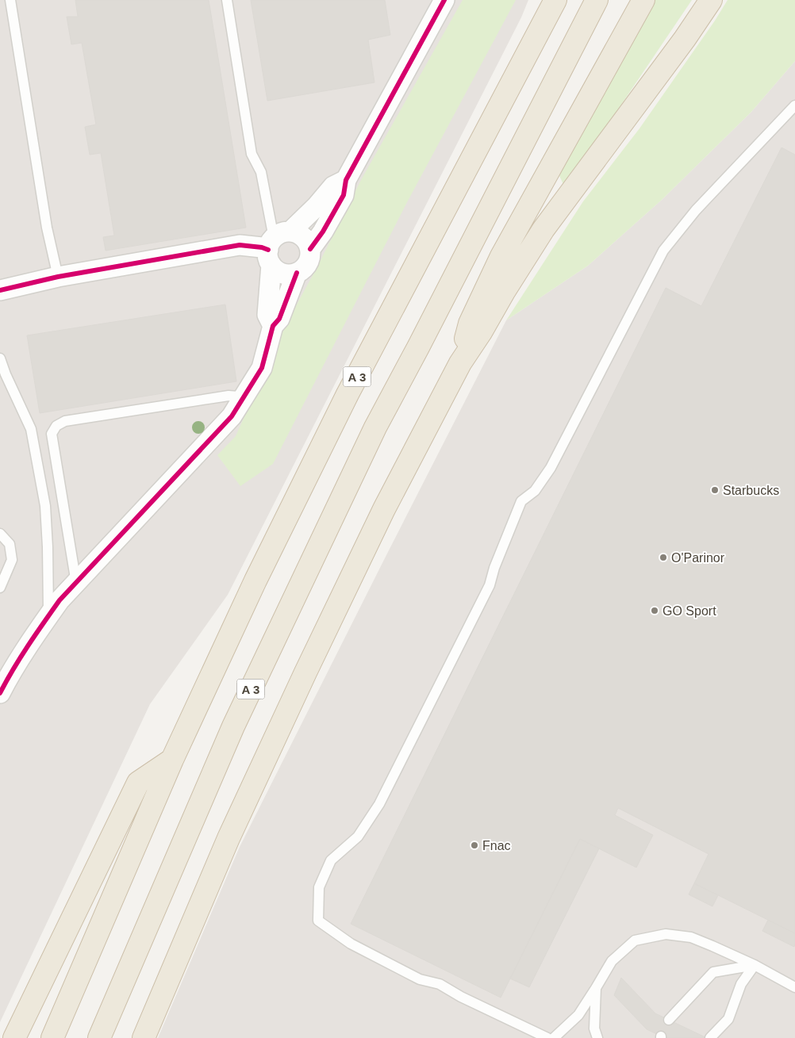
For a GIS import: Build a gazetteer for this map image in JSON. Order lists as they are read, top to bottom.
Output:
{
  "streets": {
    "highway": ["A 3"]
  },
  "places": [
    "Starbucks",
    "O'Parinor",
    "GO Sport",
    "Fnac"
  ]
}
